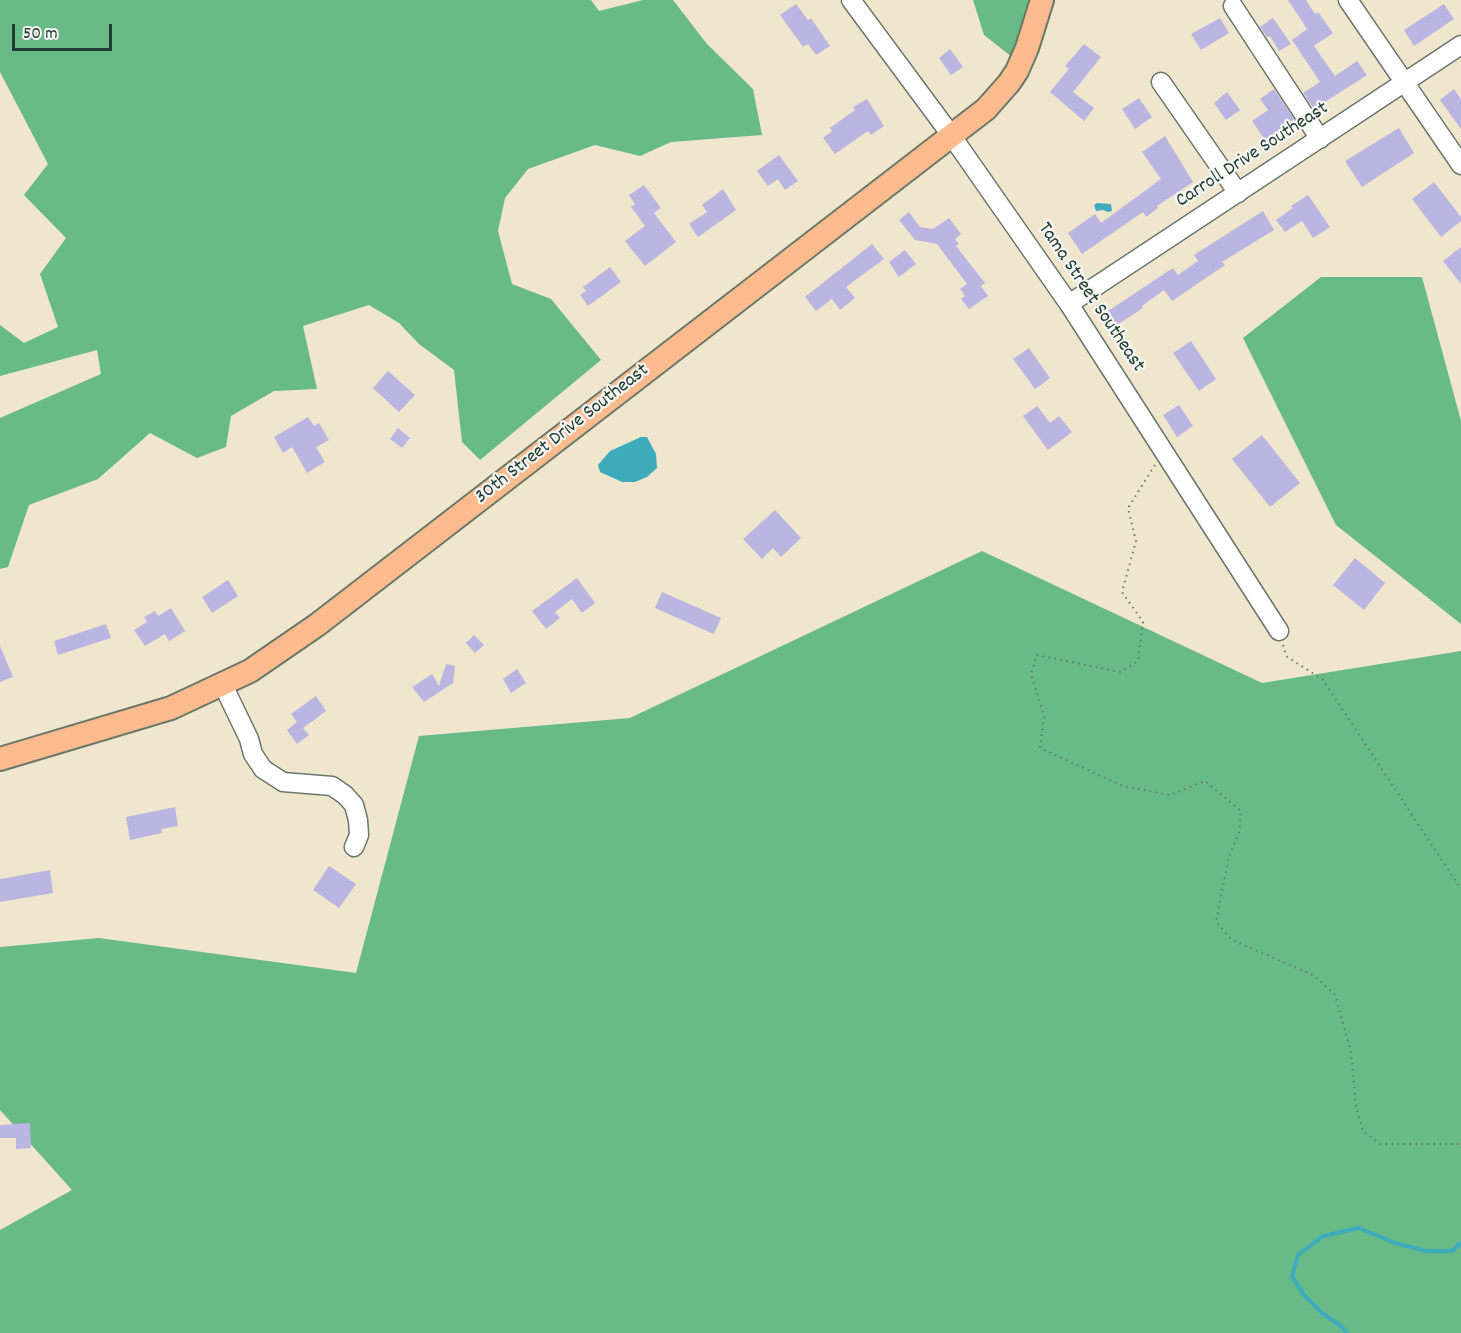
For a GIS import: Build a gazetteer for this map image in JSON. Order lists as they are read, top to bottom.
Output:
{
  "streets": {
    "main road": ["30th Street Drive Southeast"],
    "street": ["Carroll Drive Southeast", "Tama Street Southeast"]
  },
  "crossings": [
    ["Carroll Drive Southeast", "Tama Street Southeast"],
    ["Tama Street Southeast", "30th Street Drive Southeast"]
  ],
  "scale_bar": "50 m"
}
